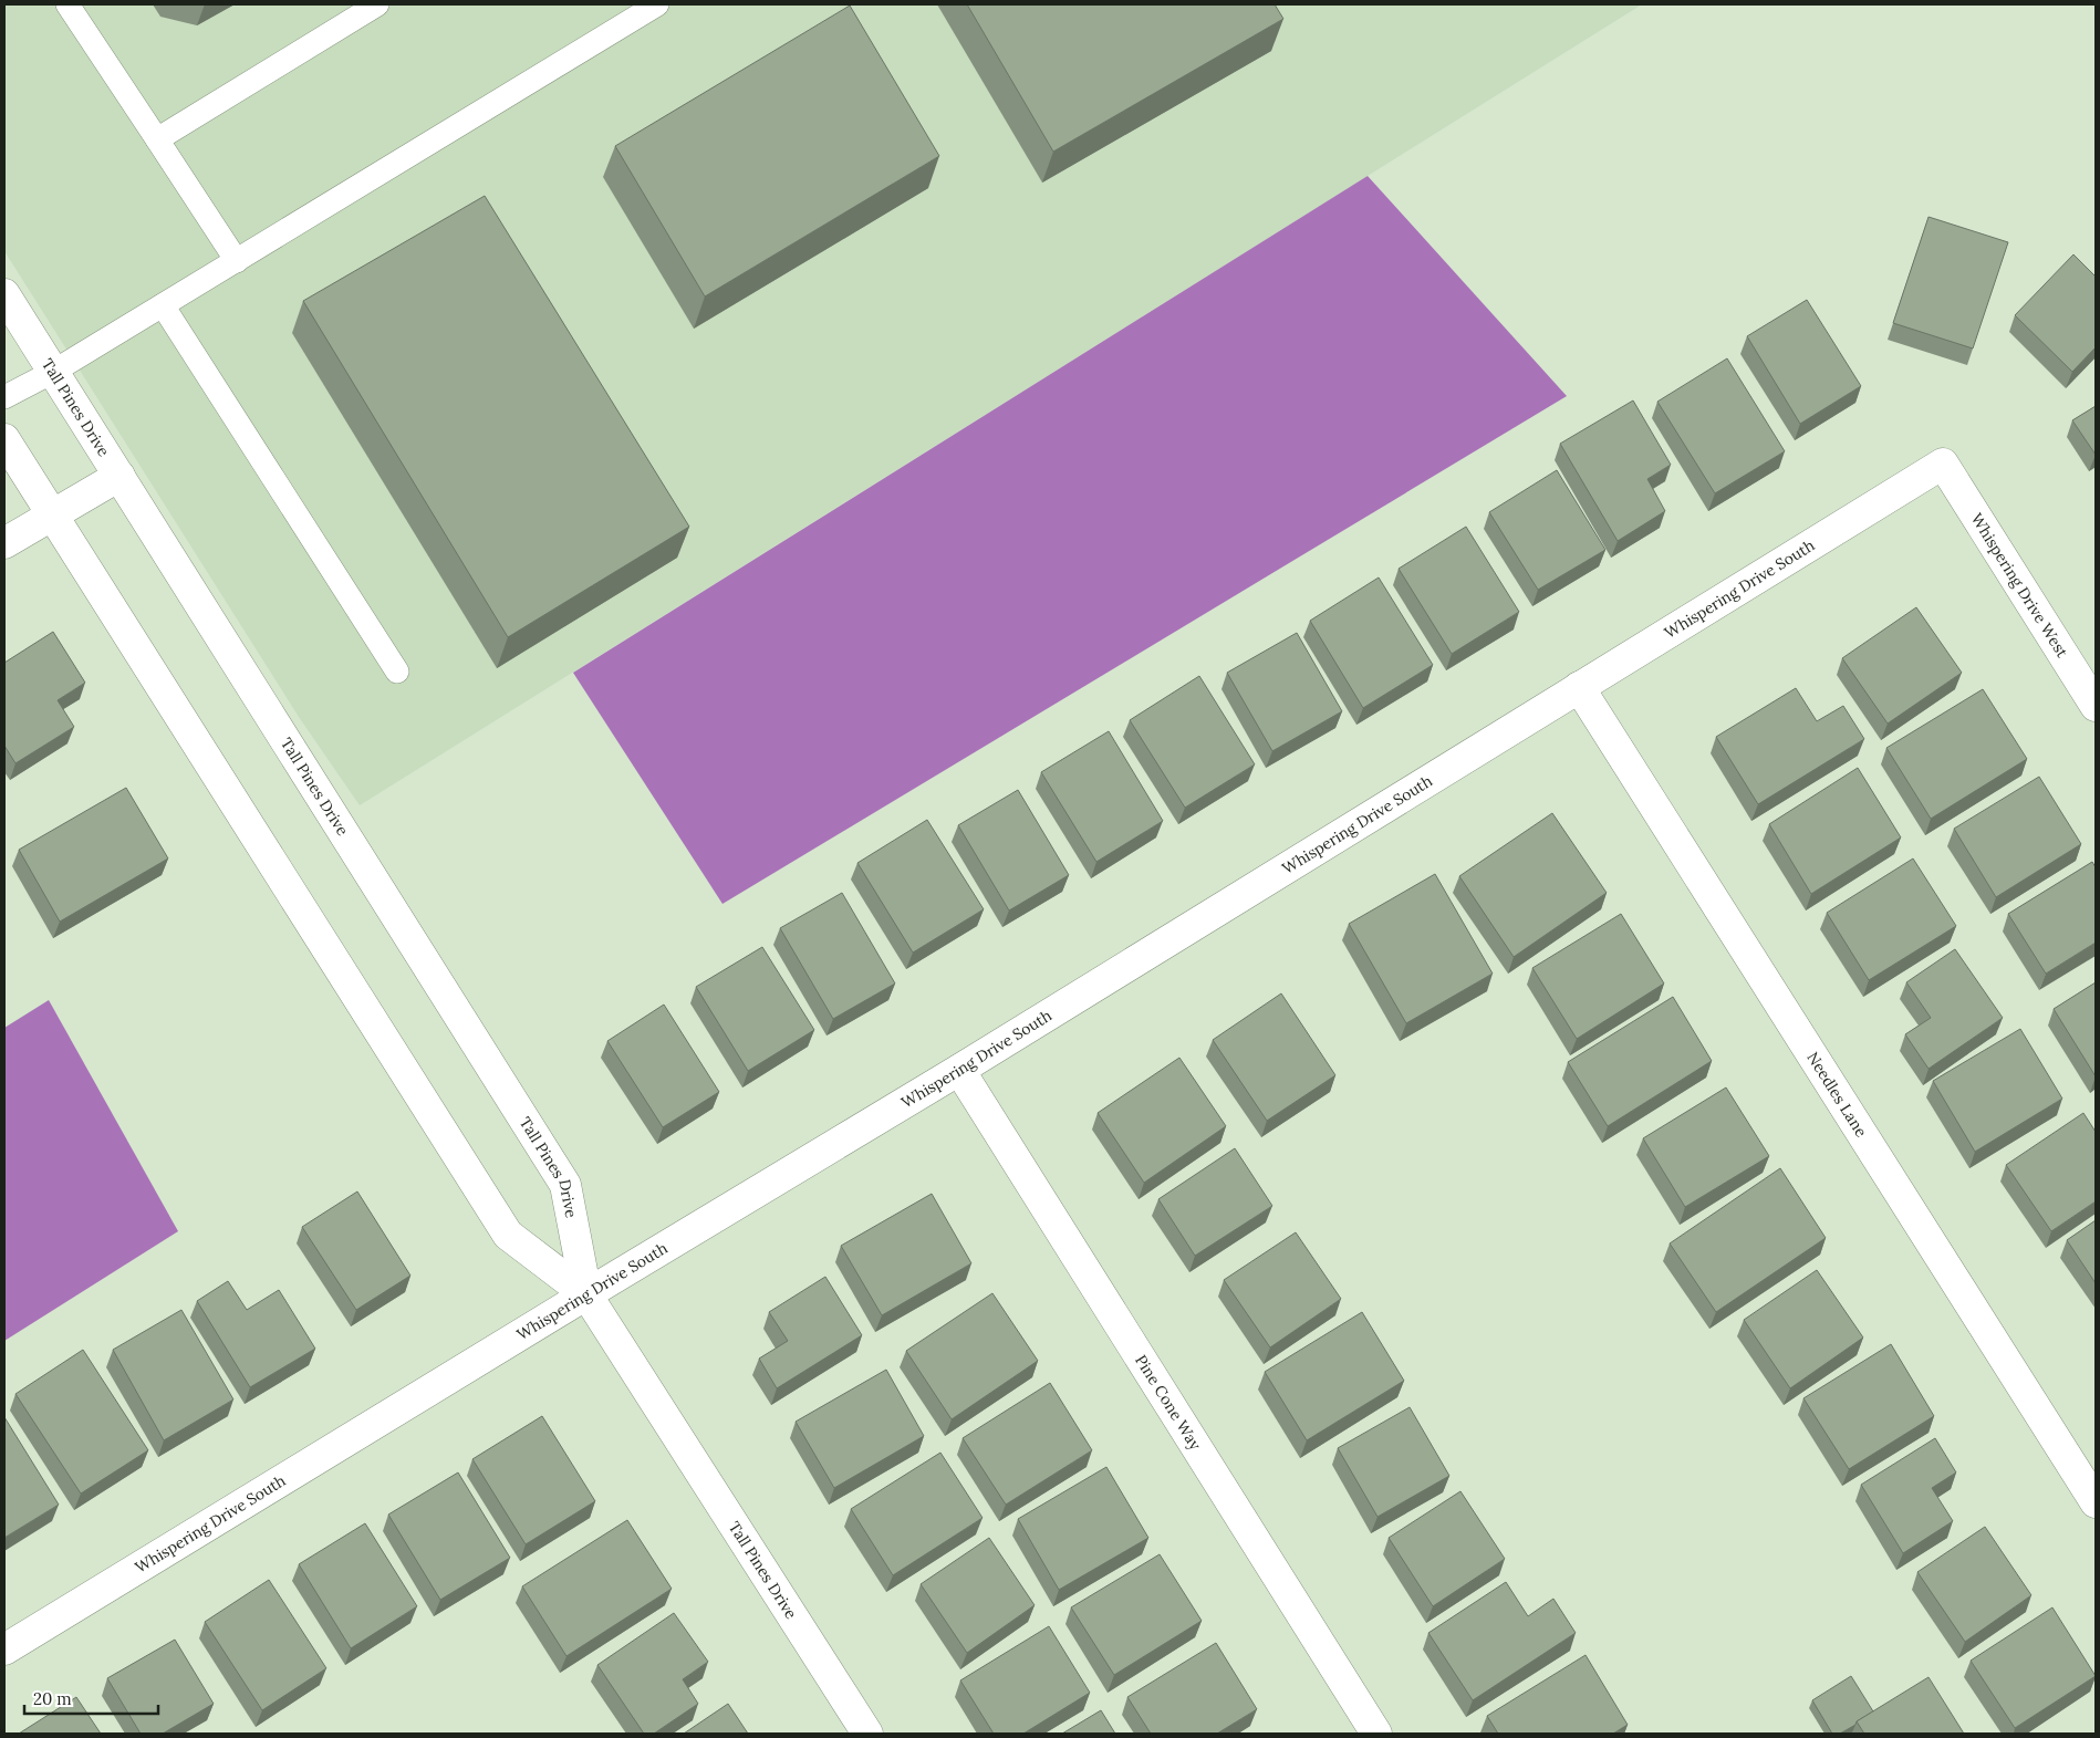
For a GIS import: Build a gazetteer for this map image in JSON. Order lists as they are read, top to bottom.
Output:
{
  "streets": {
    "street": [
      "Tall Pines Drive",
      "Whispering Drive West",
      "Whispering Drive South",
      "Needles Lane",
      "Pine Cone Way"
    ]
  },
  "crossings": [
    ["Tall Pines Drive", "Whispering Drive South"],
    ["Whispering Drive West", "Whispering Drive South"],
    ["Whispering Drive South", "Needles Lane"],
    ["Whispering Drive South", "Pine Cone Way"]
  ],
  "scale_bar": "20 m"
}
